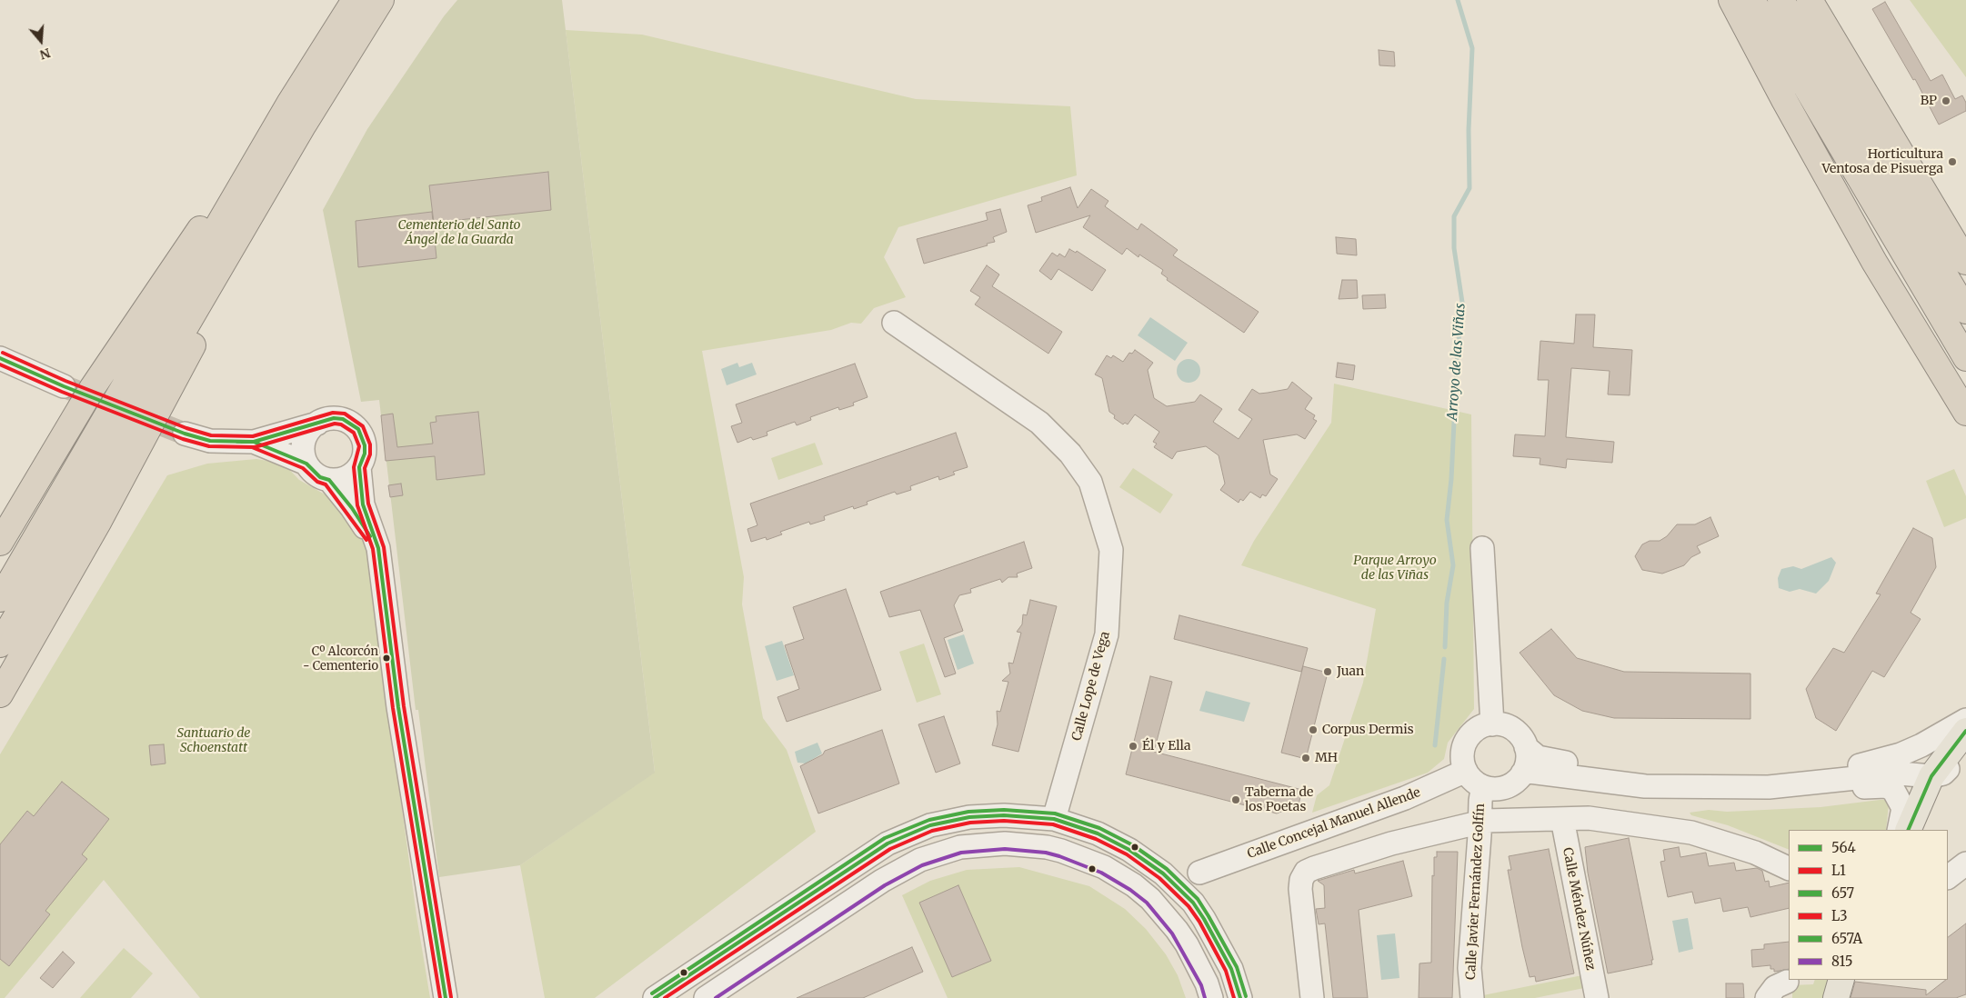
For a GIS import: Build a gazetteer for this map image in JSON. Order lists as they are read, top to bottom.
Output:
{
  "streets": {
    "street": [
      "Calle Lope de Vega",
      "Calle Concejal Manuel Allende",
      "Calle Javier Fernández Golfín",
      "Calle Méndez Núñez"
    ]
  },
  "crossings": [
    ["Calle Concejal Manuel Allende", "Calle Javier Fernández Golfín"]
  ],
  "water": ["Arroyo de las Viñas"],
  "parks": ["Cementerio del Santo Ángel de la Guarda", "Parque Arroyo de las Viñas", "Santuario de Schoenstatt"],
  "places": [
    "BP",
    "Horticultura Ventosa de Pisuerga",
    "Cº Alcorcón - Cementerio",
    "Juan",
    "Corpus Dermis",
    "Él y Ella",
    "MH",
    "Taberna de los Poetas"
  ],
  "lines": [
    "transit line L3",
    "transit line 564",
    "transit line L1",
    "transit line 657",
    "transit line 657A",
    "transit line 815"
  ],
  "legend": [
    "564",
    "L1",
    "657",
    "L3",
    "657A",
    "815"
  ],
  "north": "bottom"
}
